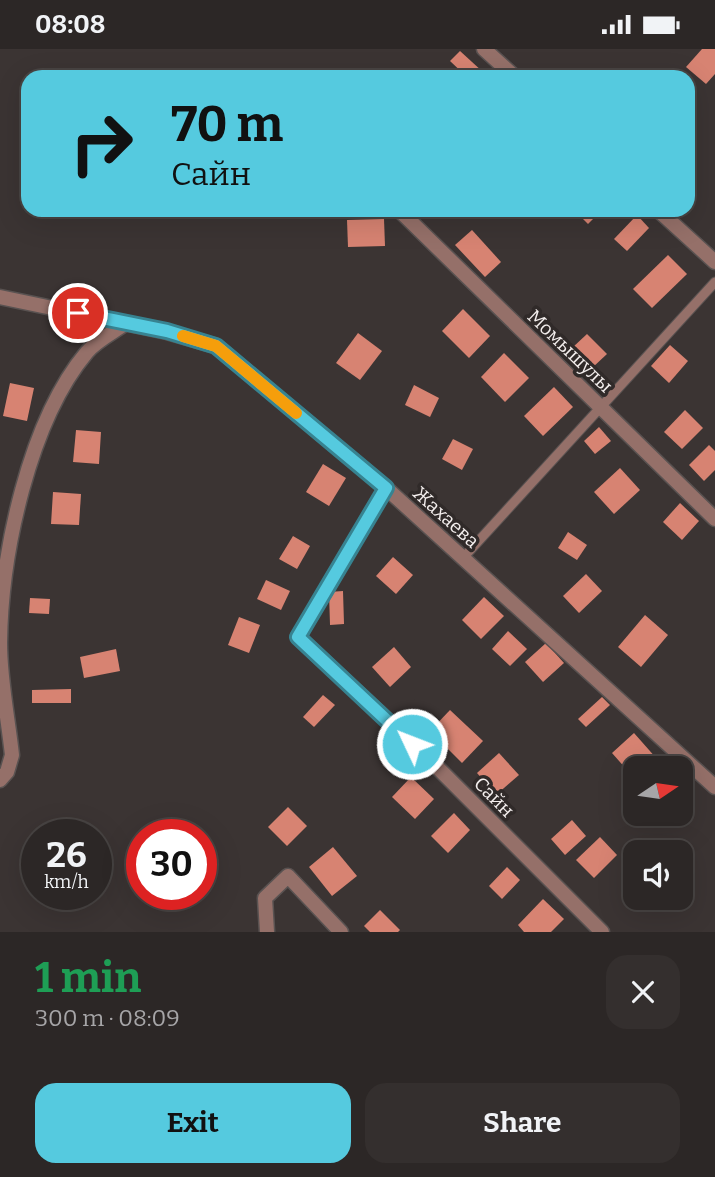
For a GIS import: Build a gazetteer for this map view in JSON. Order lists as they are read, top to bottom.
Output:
{
  "streets": {
    "street": ["Момышулы", "Жахаева", "Сайн"]
  },
  "crossings": [
    ["Жахаева", "Сайн"]
  ],
  "north": "right",
  "page": {
    "status": "08:08",
    "turn": ["70 m", "Сайн"],
    "speed": "26 km/h",
    "limit": "30",
    "heading": ["1 min", "300 m · 08:09"],
    "buttons": ["Exit", "Share"]
  }
}
